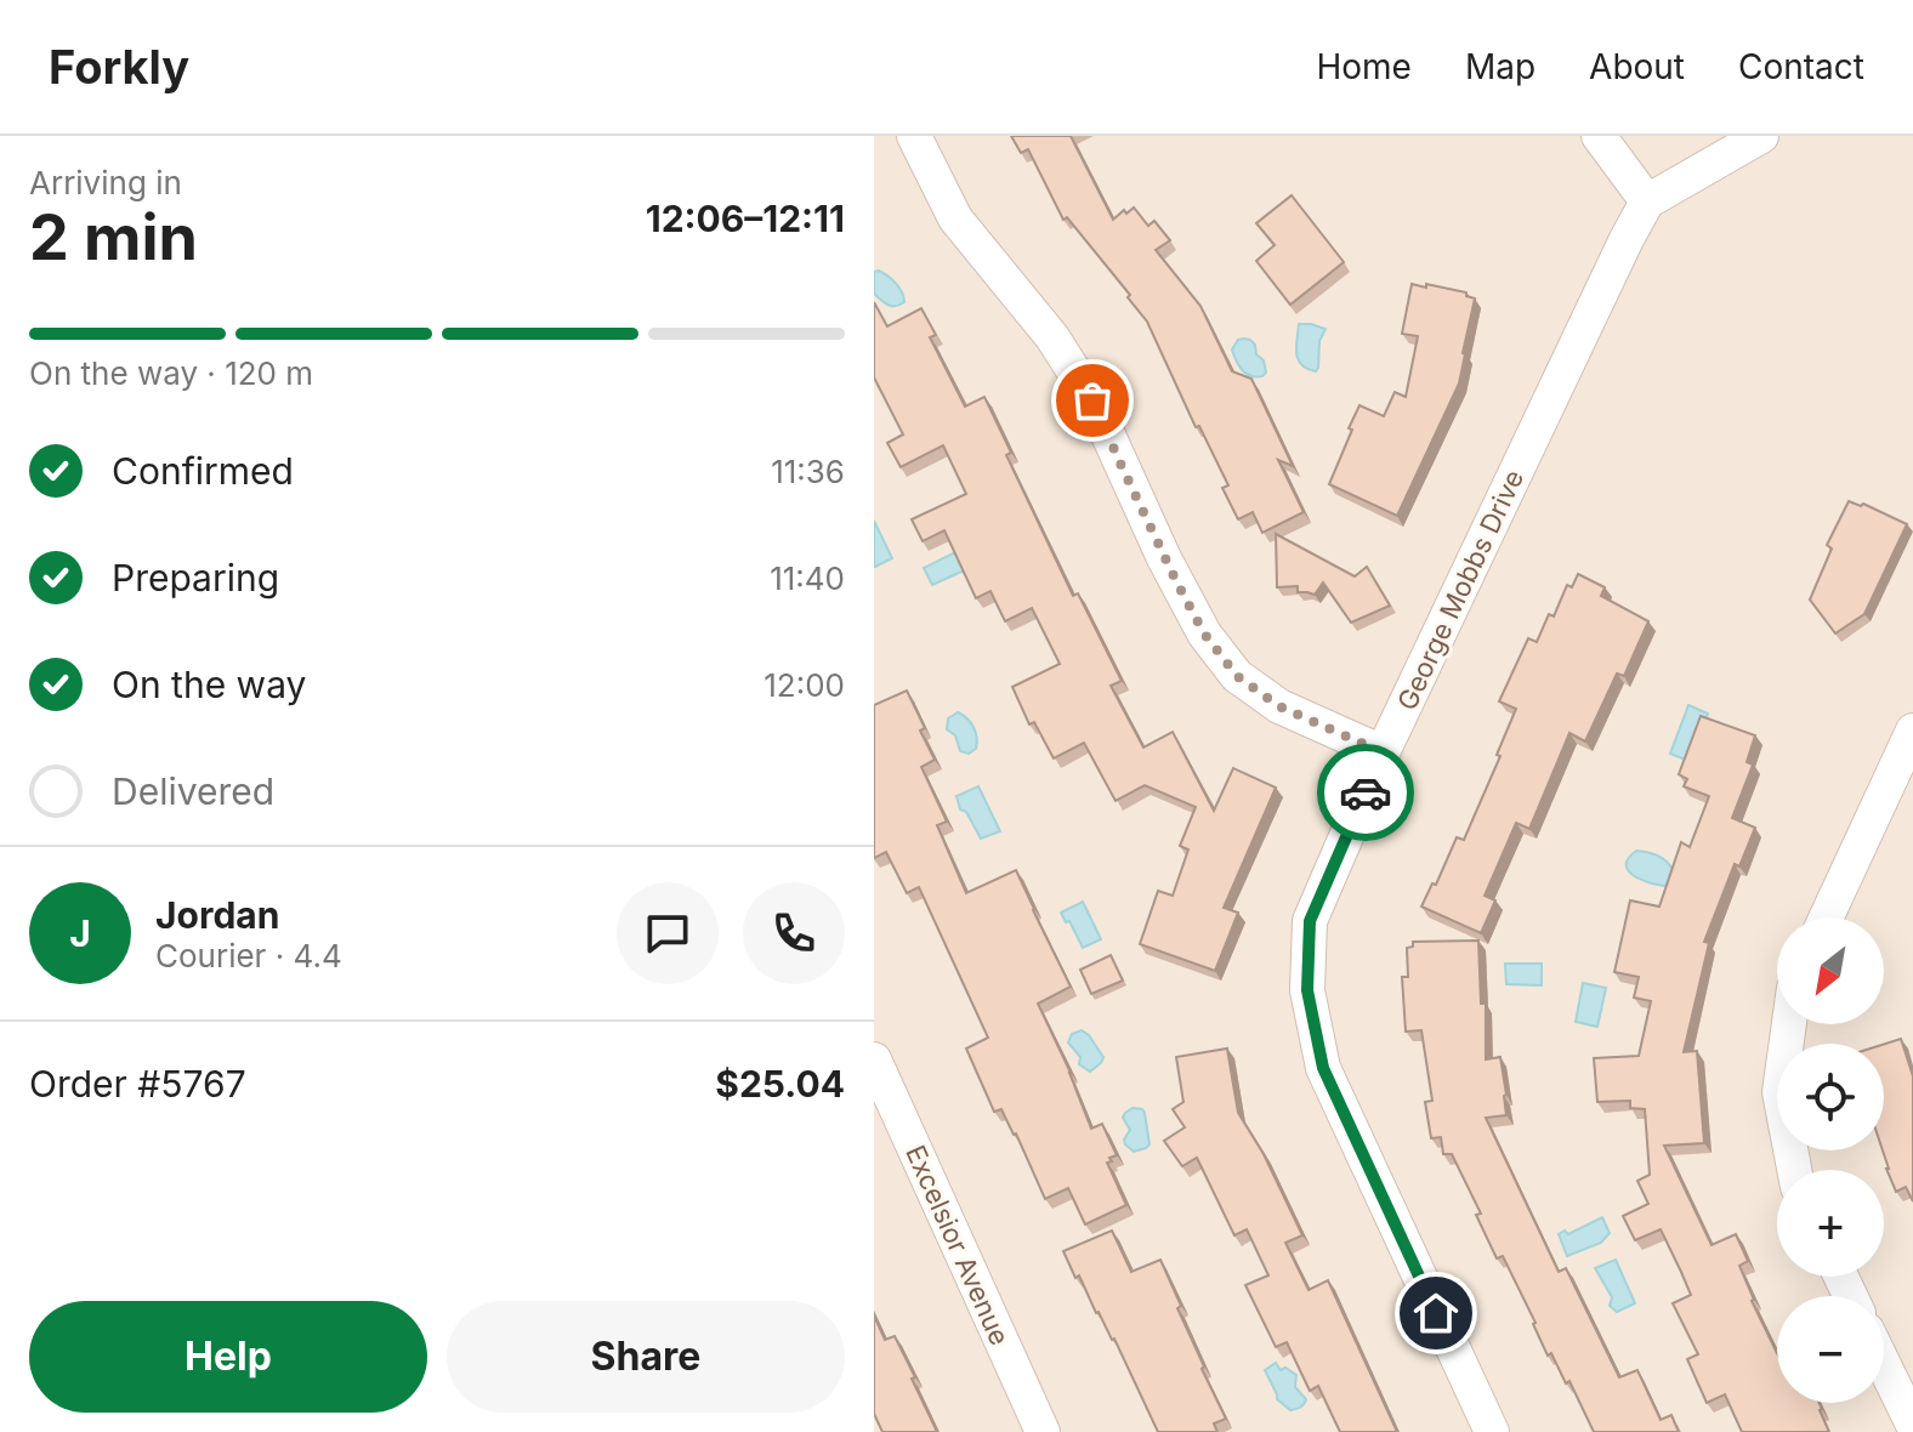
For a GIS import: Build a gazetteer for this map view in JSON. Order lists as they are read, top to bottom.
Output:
{
  "streets": {
    "street": ["George Mobbs Drive", "Excelsior Avenue"]
  },
  "north": "bottom left",
  "page": {
    "header": "Forkly",
    "nav": [
      "Home",
      "Map",
      "About",
      "Contact"
    ],
    "heading": ["2 min", "Arriving in", "12:06–12:11"],
    "panel": [
      "Jordan",
      "Courier · 4.4",
      "Order #5767",
      "$25.04"
    ],
    "bar": "On the way · 120 m",
    "list": [
      ["Confirmed", "11:36"],
      ["Preparing", "11:40"],
      ["On the way", "12:00"],
      "Delivered"
    ],
    "round": "J",
    "map_buttons": ["+", "−"],
    "buttons": ["Help", "Share"]
  }
}
